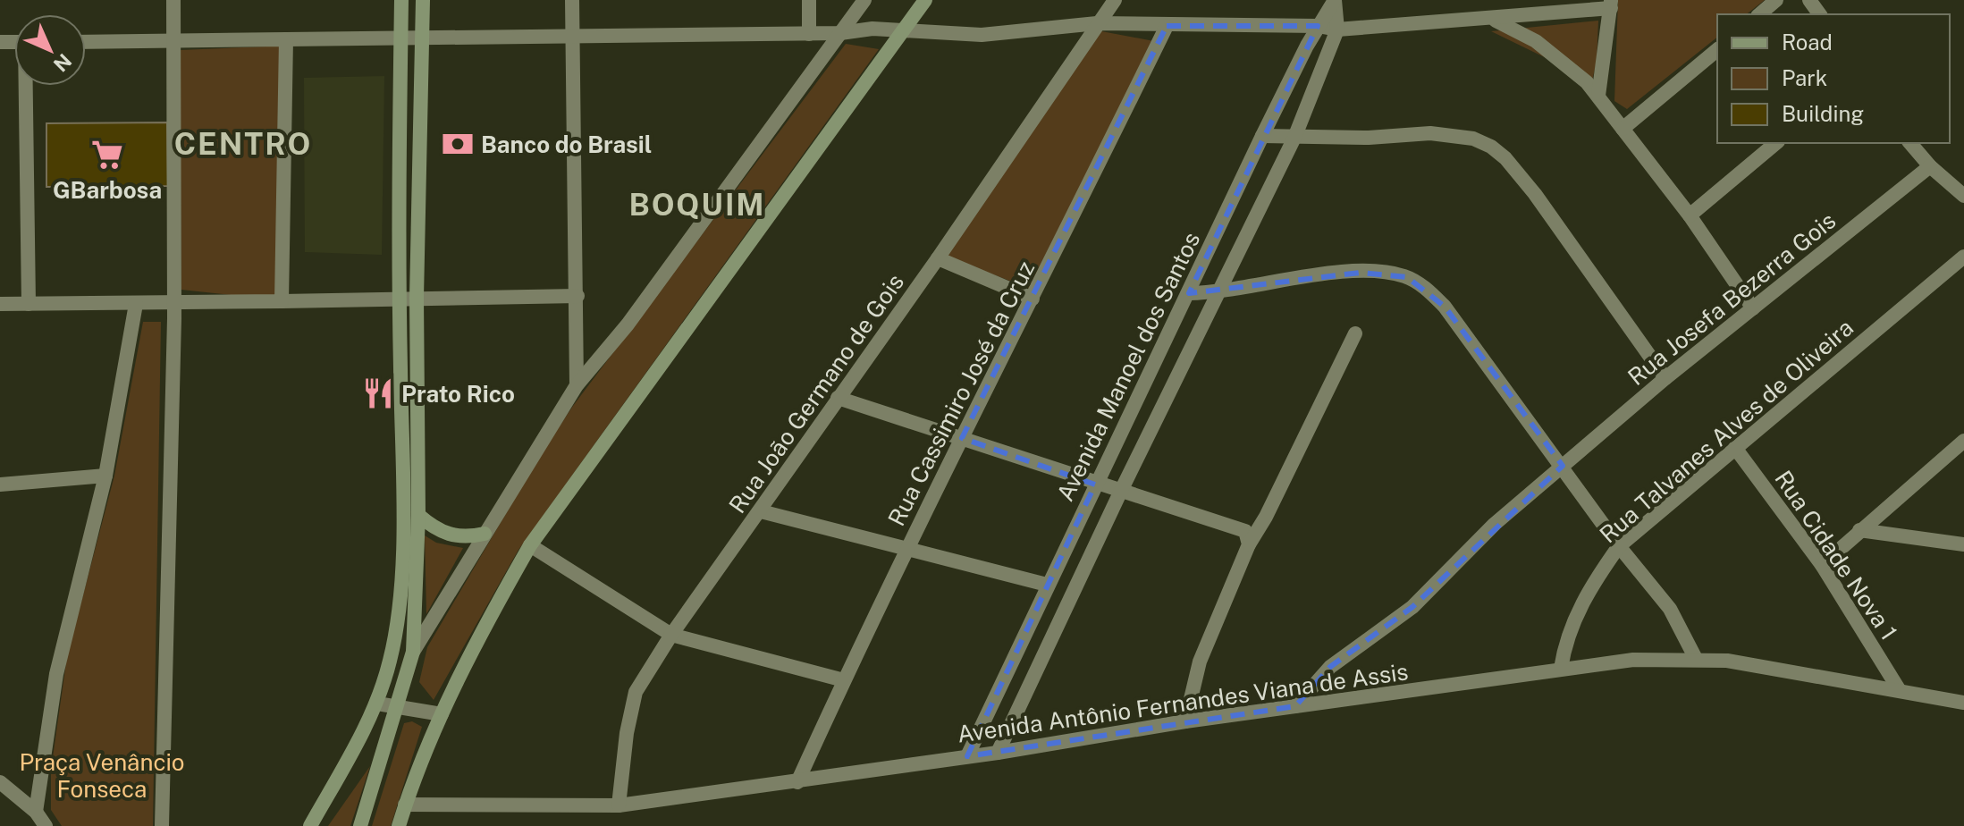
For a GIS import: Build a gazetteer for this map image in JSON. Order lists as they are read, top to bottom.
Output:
{
  "streets": {
    "street": [
      "Rua Josefa Bezerra Gois",
      "Avenida Manoel dos Santos",
      "Rua João Germano de Gois",
      "Rua Cassimiro José da Cruz",
      "Rua Talvanes Alves de Oliveira",
      "Rua Cidade Nova 1",
      "Avenida Antônio Fernandes Viana de Assis"
    ]
  },
  "crossings": [
    ["Rua Josefa Bezerra Gois", "Avenida Antônio Fernandes Viana de Assis"],
    ["Avenida Manoel dos Santos", "Avenida Antônio Fernandes Viana de Assis"],
    ["Rua João Germano de Gois", "Avenida Antônio Fernandes Viana de Assis"],
    ["Rua Cassimiro José da Cruz", "Avenida Antônio Fernandes Viana de Assis"],
    ["Rua Talvanes Alves de Oliveira", "Rua Cidade Nova 1"],
    ["Rua Talvanes Alves de Oliveira", "Avenida Antônio Fernandes Viana de Assis"],
    ["Rua Cidade Nova 1", "Avenida Antônio Fernandes Viana de Assis"]
  ],
  "districts": ["CENTRO", "BOQUIM"],
  "parks": ["Praça Venâncio Fonseca"],
  "places": {
    "bank": ["Banco do Brasil"],
    "supermarket": ["GBarbosa"],
    "restaurant": ["Prato Rico"]
  },
  "legend": ["Road", "Park", "Building"],
  "north": "bottom right"
}
